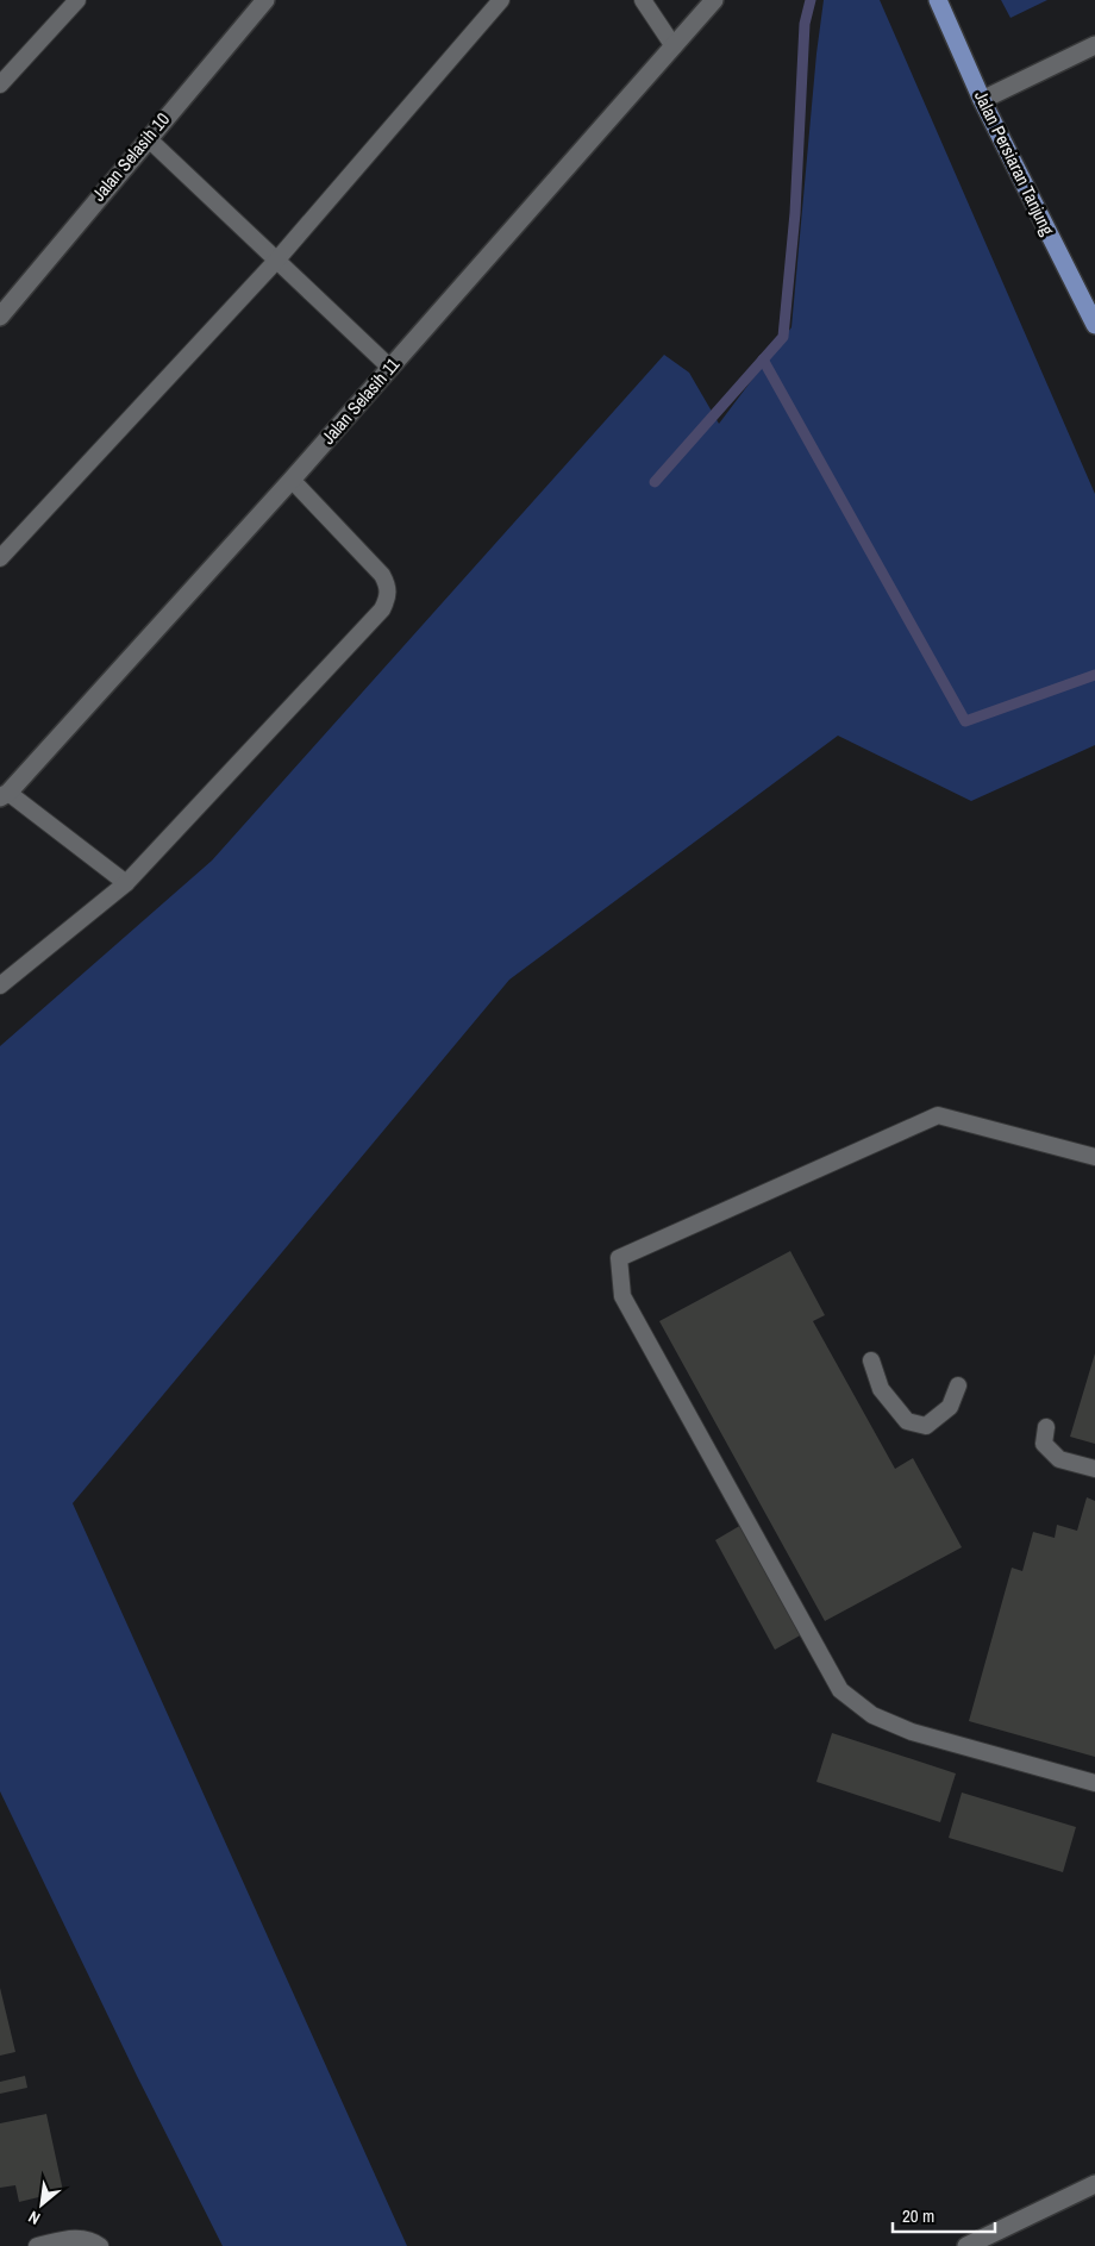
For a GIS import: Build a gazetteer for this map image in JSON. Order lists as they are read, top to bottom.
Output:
{
  "streets": {
    "main road": ["Jalan Persiaran Tanjung"],
    "street": ["Jalan Selasih 10", "Jalan Selasih 11"]
  },
  "scale_bar": "20 m",
  "north": "bottom left"
}
